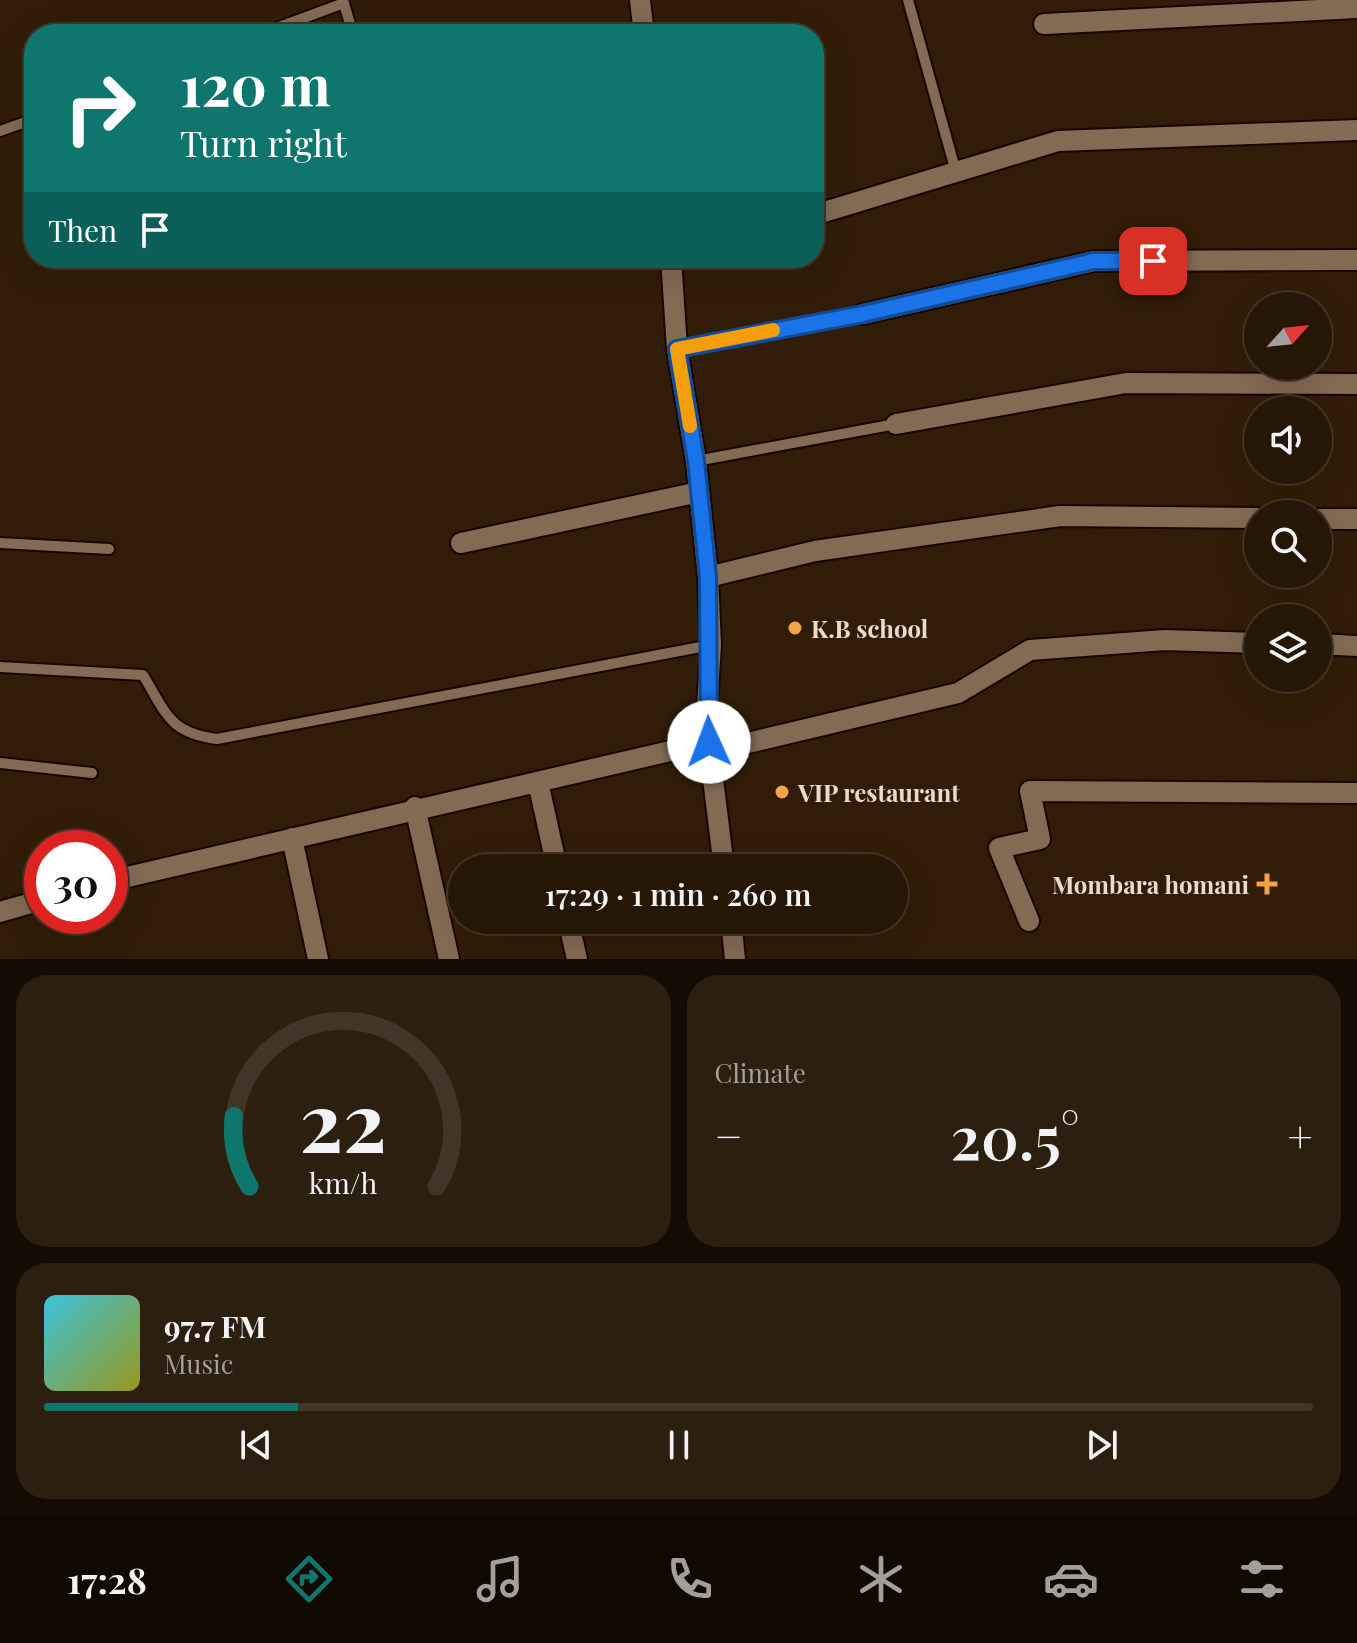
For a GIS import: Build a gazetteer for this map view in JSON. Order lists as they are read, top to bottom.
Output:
{
  "places": {
    "other": ["K.B school", "VIP restaurant"],
    "health": ["Mombara homani"]
  },
  "north": "top right",
  "page": {
    "turn": ["120 m", "Turn right"],
    "then": "Then",
    "limit": "30",
    "trip": "17:29 · 1 min · 260 m",
    "tile": "Climate",
    "heat": ["−", "20.5°", "+"],
    "song": ["97.7 FM", "Music"],
    "tabs": "17:28",
    "gauge": ["22", "km/h"]
  }
}
